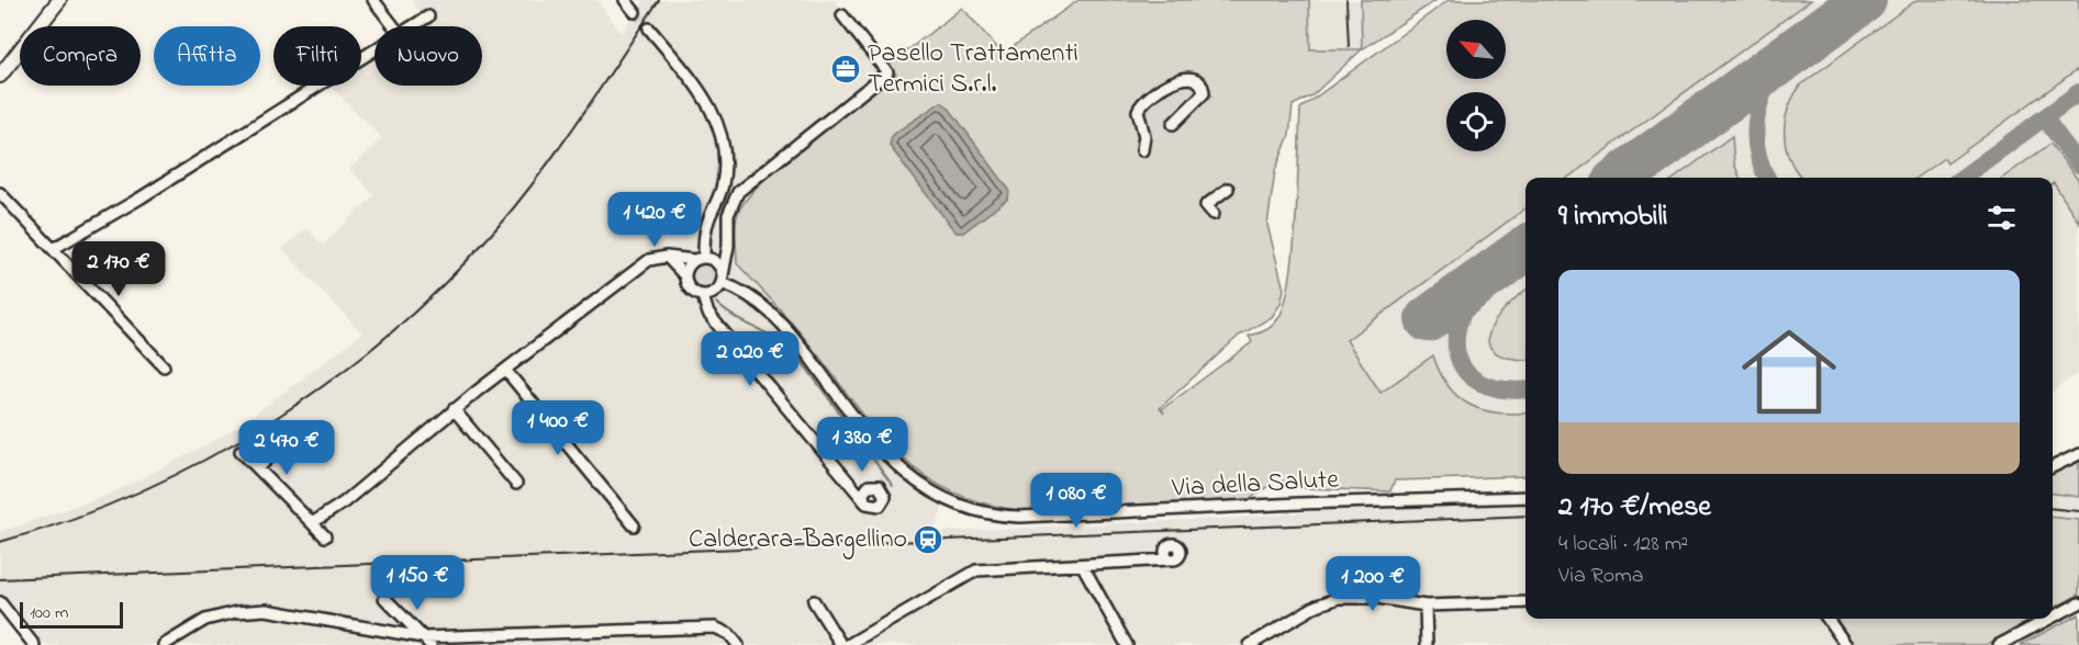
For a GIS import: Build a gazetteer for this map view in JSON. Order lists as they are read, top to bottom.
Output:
{
  "streets": {
    "street": ["Via della Salute"]
  },
  "places": {
    "office": ["Pasello Trattamenti Termici S.r.l."],
    "station": ["Calderara-Bargellino"]
  },
  "scale_bar": "100 m",
  "north": "top left",
  "page": {
    "chip": [
      "Compra",
      "Affitta",
      "Filtri",
      "Nuovo"
    ],
    "heading": "9 immobili",
    "price": [
      "1 420 €",
      "2 170 €",
      "2 020 €",
      "1 400 €",
      "1 380 €",
      "2 470 €",
      "1 080 €",
      "1 150 €",
      "1 200 €"
    ],
    "list": [
      {
        "name": "2 170 €/mese",
        "note": "4 locali · 128 m² · Via Roma"
      }
    ],
    "scale": "100 m"
  }
}
